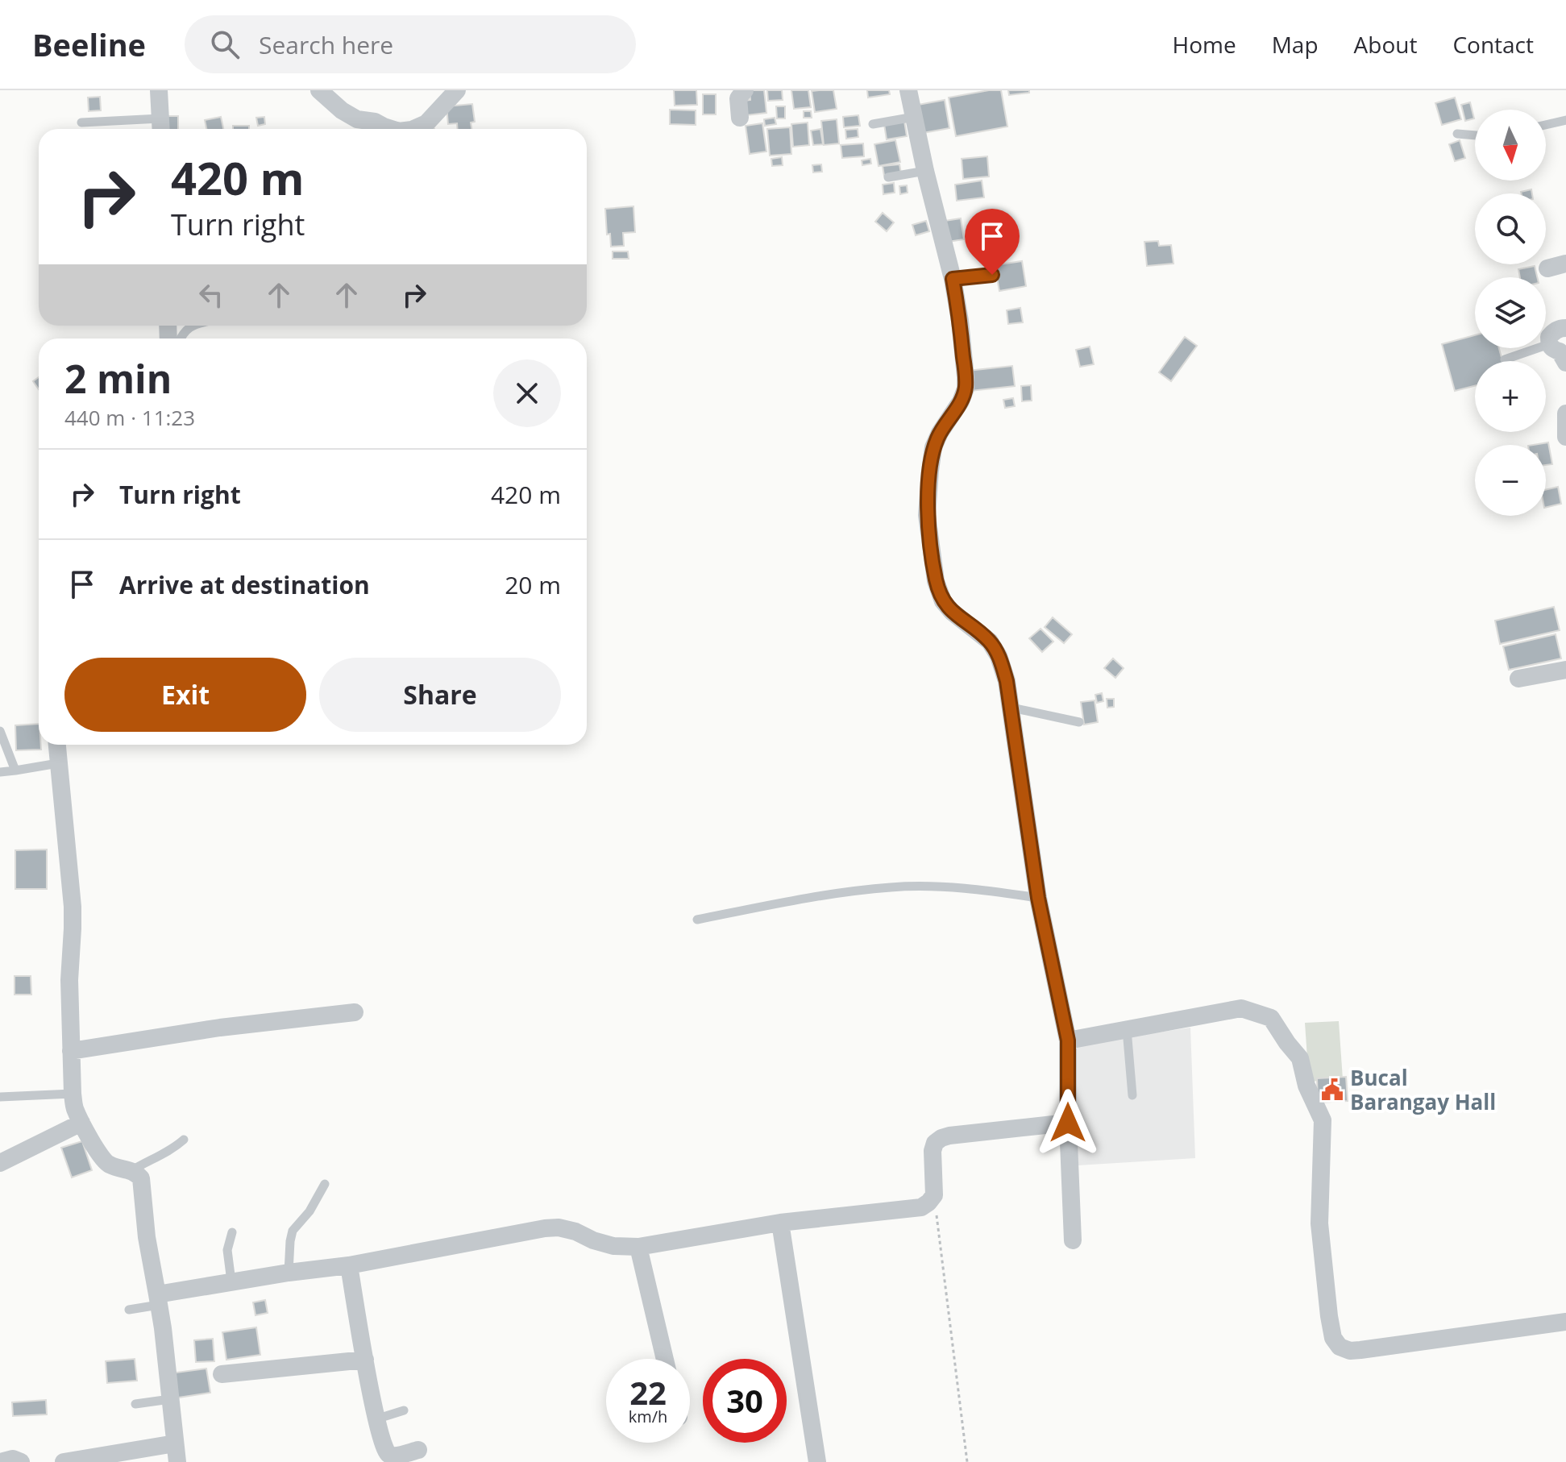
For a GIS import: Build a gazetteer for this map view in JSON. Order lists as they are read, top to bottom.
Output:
{
  "places": {
    "public building": ["Bucal Barangay Hall"]
  },
  "north": "bottom",
  "page": {
    "header": "Beeline",
    "search": "Search here",
    "nav": [
      "Home",
      "Map",
      "About",
      "Contact"
    ],
    "map_buttons": ["+", "−"],
    "turn": ["420 m", "Turn right"],
    "heading": ["2 min", "440 m · 11:23"],
    "list": [
      {
        "name": "Turn right",
        "value": "420 m"
      },
      {
        "name": "Arrive at destination",
        "value": "20 m"
      }
    ],
    "buttons": ["Exit", "Share"],
    "speed": "22 km/h",
    "limit": "30"
  }
}
